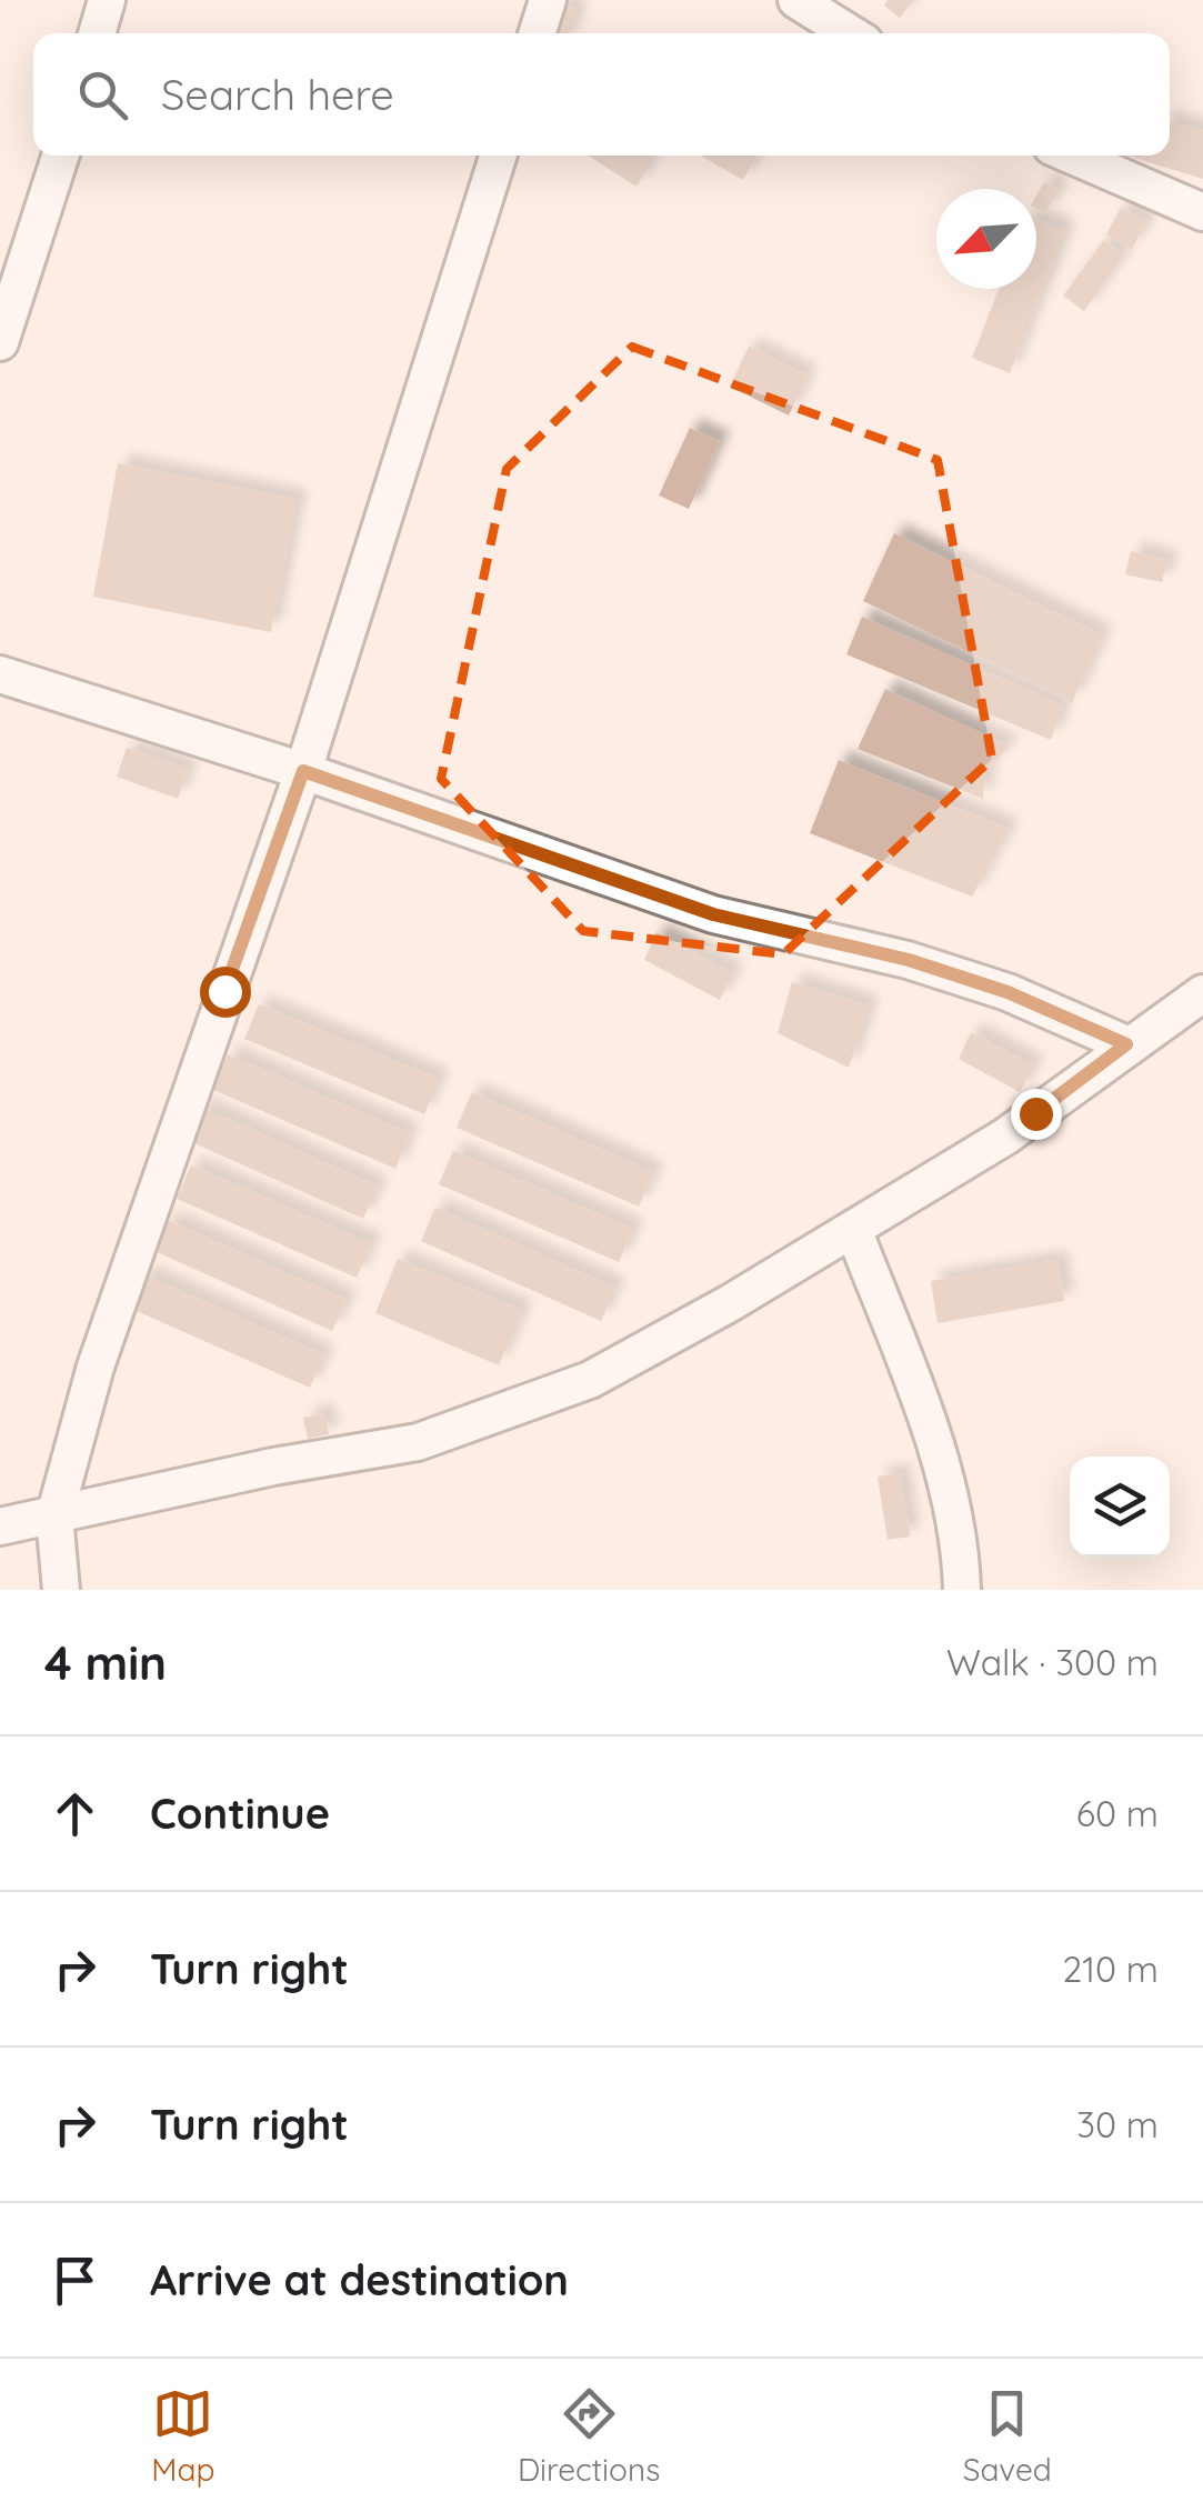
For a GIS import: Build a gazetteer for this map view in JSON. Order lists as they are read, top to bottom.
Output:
{
  "north": "bottom left",
  "page": {
    "search": "Search here",
    "heading": ["4 min", "Walk · 300 m"],
    "list": [
      ["Continue", "60 m"],
      ["Turn right", "210 m"],
      ["Turn right", "30 m"],
      "Arrive at destination"
    ],
    "nav": ["Map", "Directions", "Saved"]
  }
}
